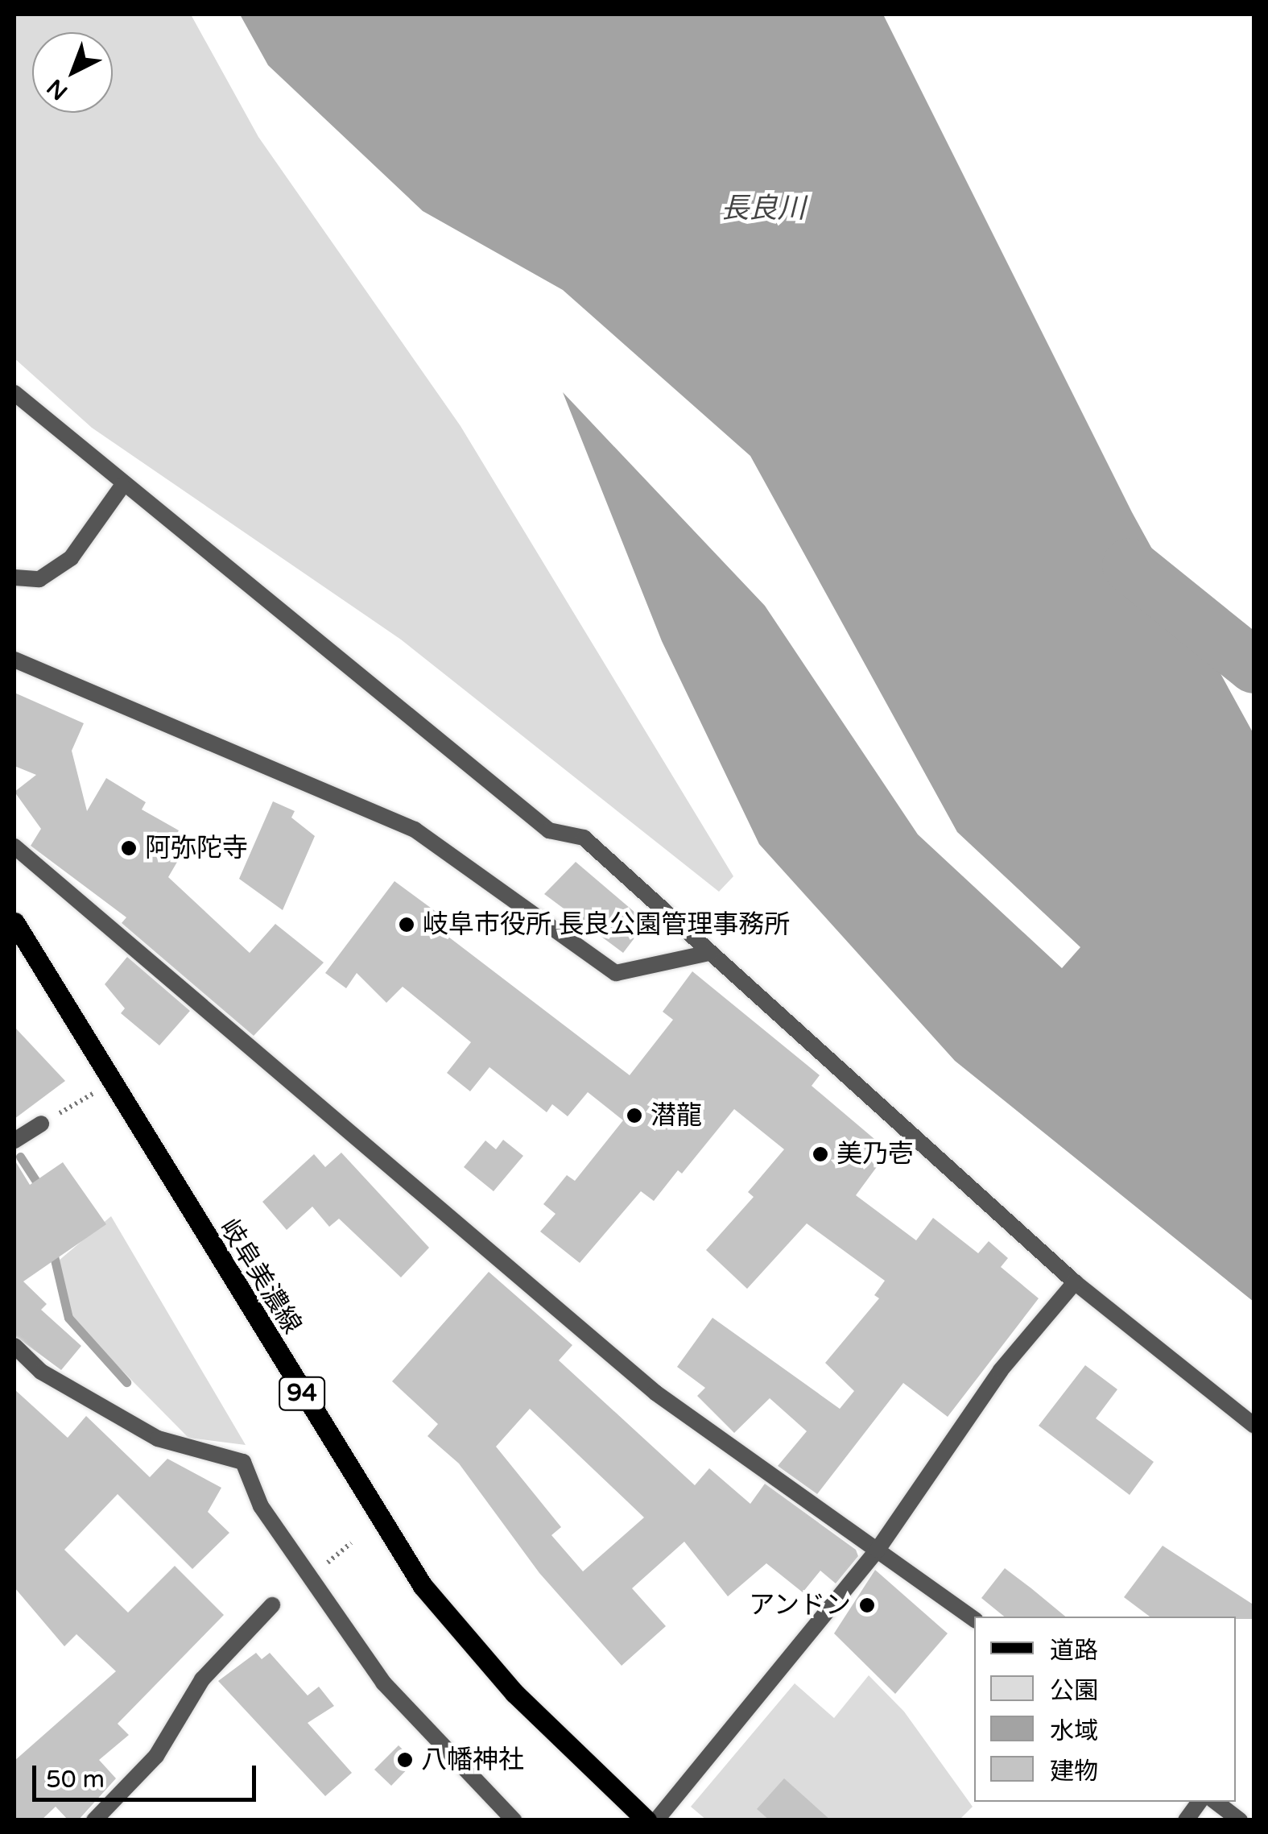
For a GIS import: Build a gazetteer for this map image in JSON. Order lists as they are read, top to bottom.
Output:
{
  "streets": {
    "main road": ["岐阜美濃線", "94"]
  },
  "water": ["長良川"],
  "places": [
    "阿弥陀寺",
    "岐阜市役所 長良公園管理事務所",
    "潜龍",
    "美乃壱",
    "アンドン",
    "八幡神社"
  ],
  "legend": [
    "道路",
    "公園",
    "水域",
    "建物"
  ],
  "scale_bar": "50 m",
  "north": "bottom left"
}
